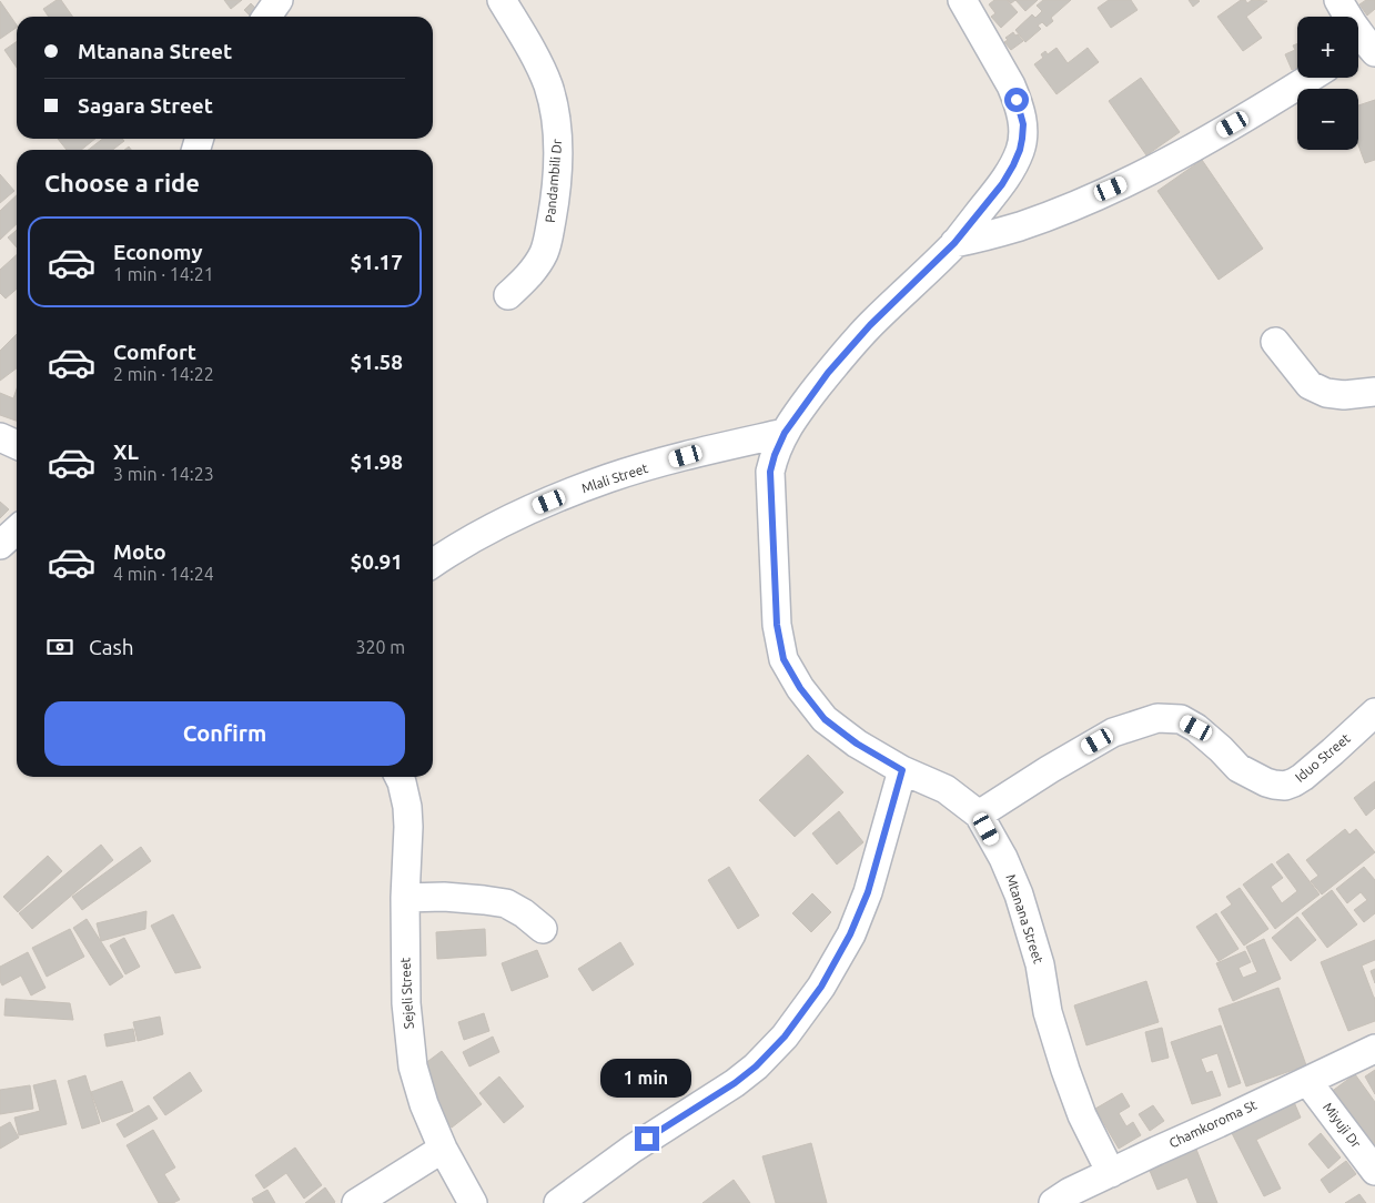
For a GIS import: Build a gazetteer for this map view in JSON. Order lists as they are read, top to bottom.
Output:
{
  "streets": {
    "street": [
      "Pandambili Dr",
      "Mlali Street",
      "Iduo Street",
      "Mtanana Street",
      "Sejeli Street",
      "Chamkoroma St",
      "Miyuji Dr"
    ]
  },
  "crossings": [
    ["Mlali Street", "Mtanana Street"],
    ["Iduo Street", "Mtanana Street"],
    ["Mtanana Street", "Chamkoroma St"],
    ["Chamkoroma St", "Miyuji Dr"]
  ],
  "page": {
    "map_buttons": ["+", "−"],
    "banner": ["Mtanana Street", "Sagara Street"],
    "heading": "Choose a ride",
    "list": [
      {
        "name": "Economy",
        "note": "1 min · 14:21",
        "value": "$1.17"
      },
      {
        "name": "Comfort",
        "note": "2 min · 14:22",
        "value": "$1.58"
      },
      {
        "name": "XL",
        "note": "3 min · 14:23",
        "value": "$1.98"
      },
      {
        "name": "Moto",
        "note": "4 min · 14:24",
        "value": "$0.91"
      }
    ],
    "pay": ["Cash", "320 m"],
    "buttons": "Confirm",
    "bubble": "1 min"
  }
}
